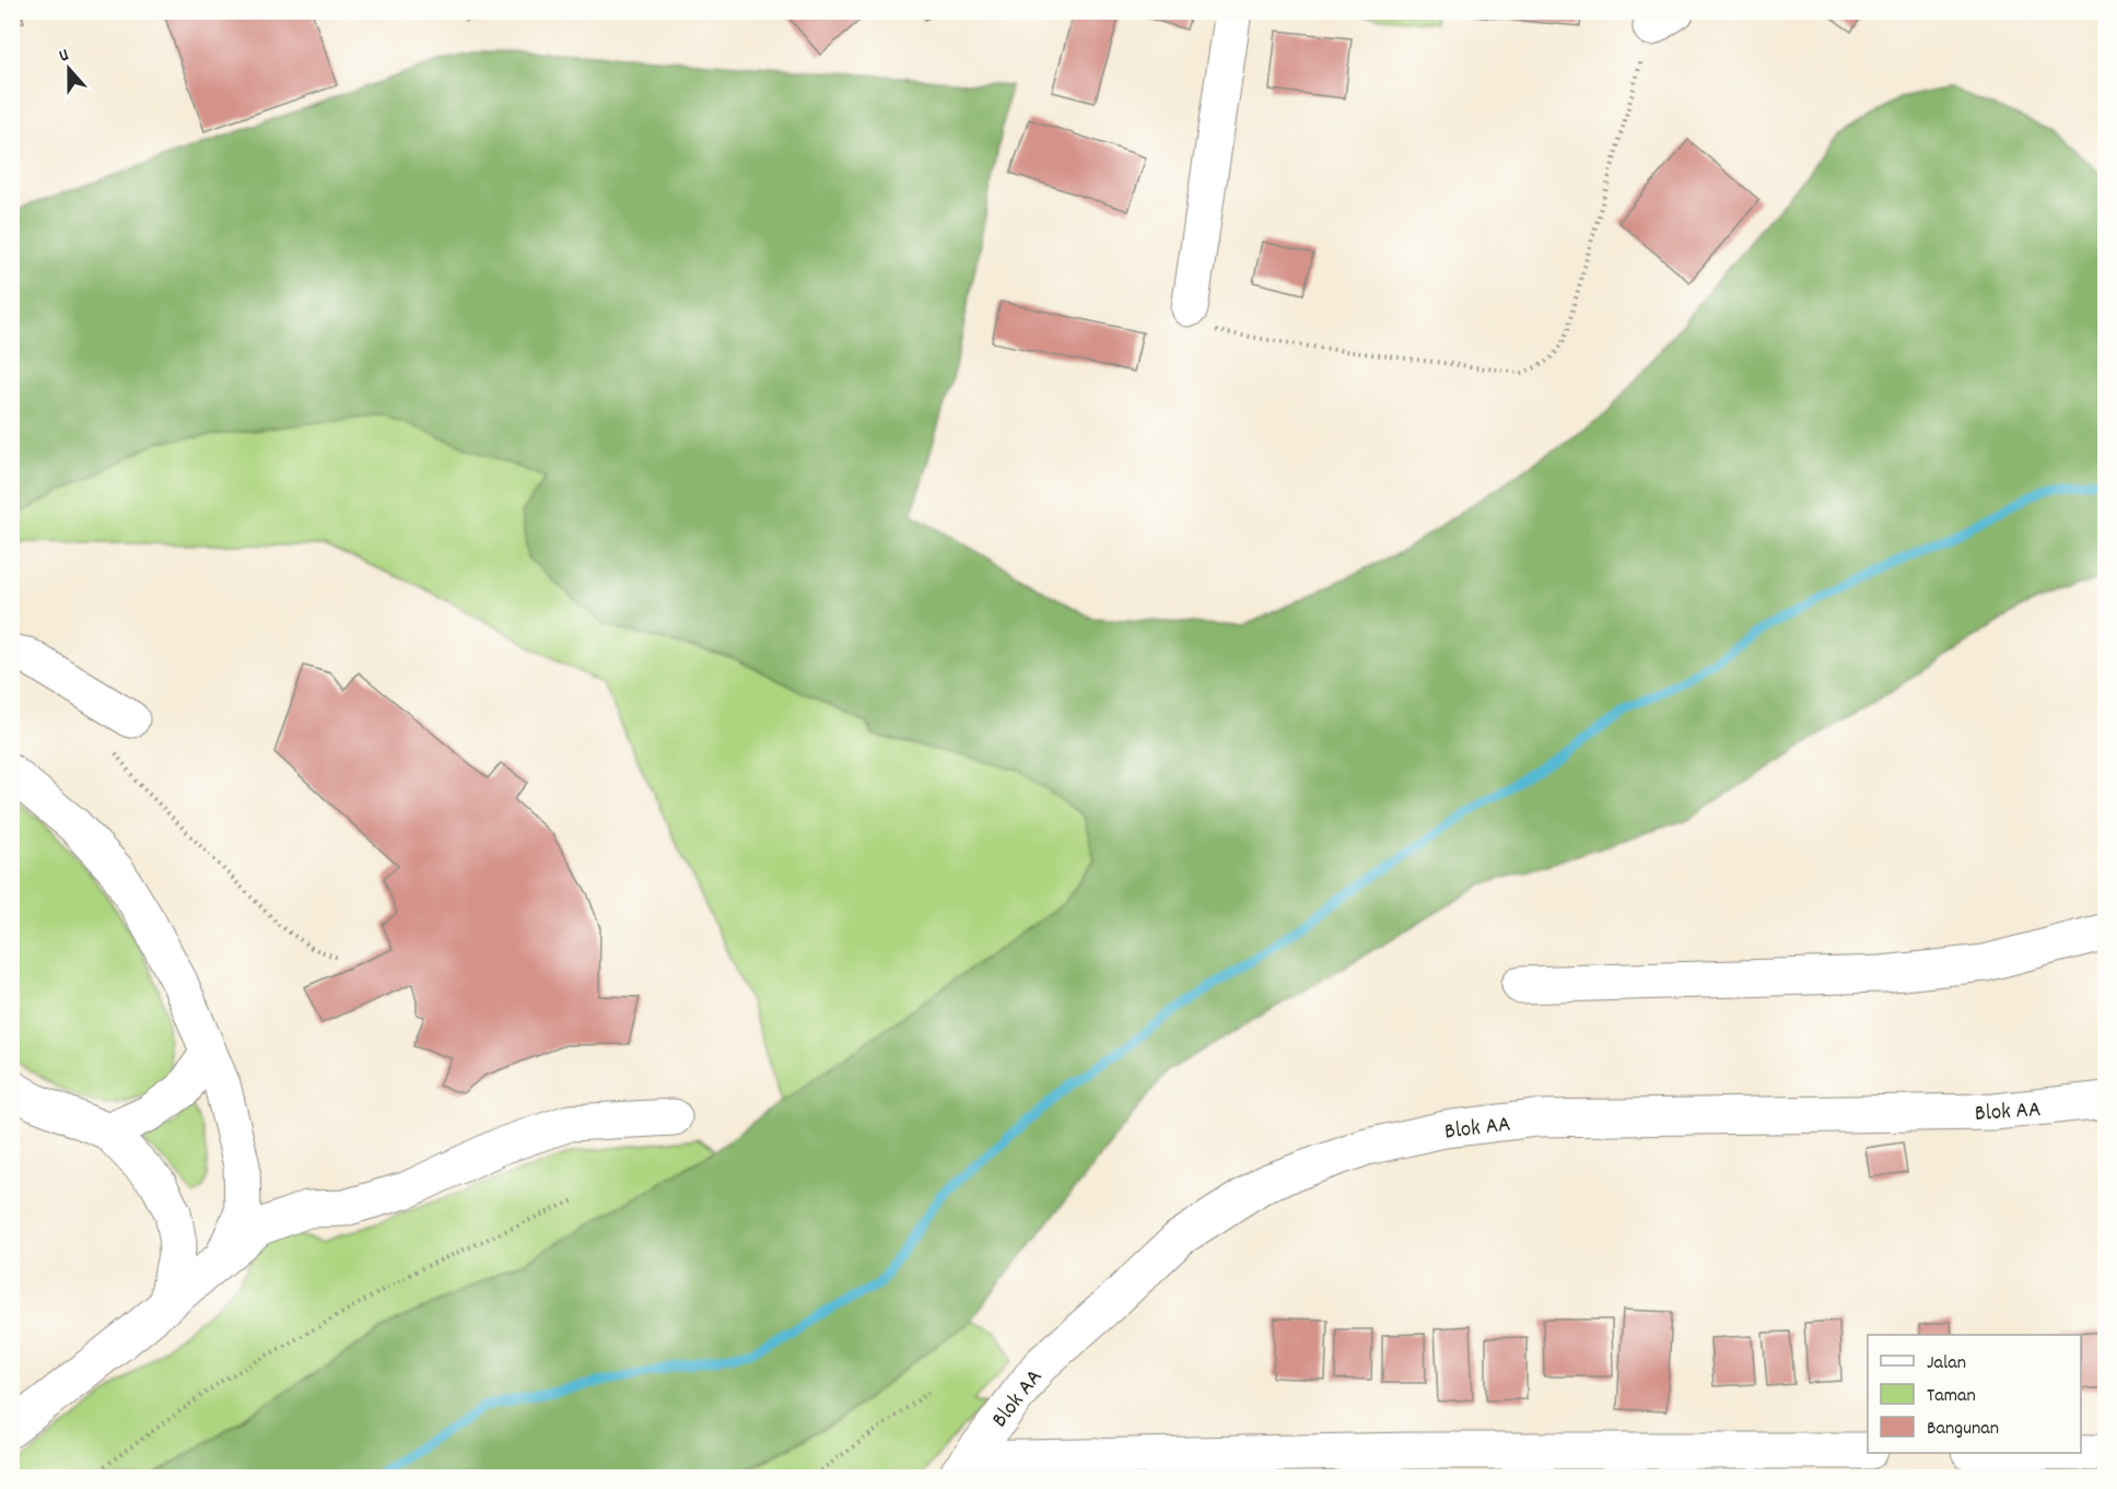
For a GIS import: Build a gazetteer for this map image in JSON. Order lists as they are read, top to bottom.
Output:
{
  "streets": {
    "street": ["Blok AA"]
  },
  "legend": ["Jalan", "Taman", "Bangunan"],
  "north": "top"
}
